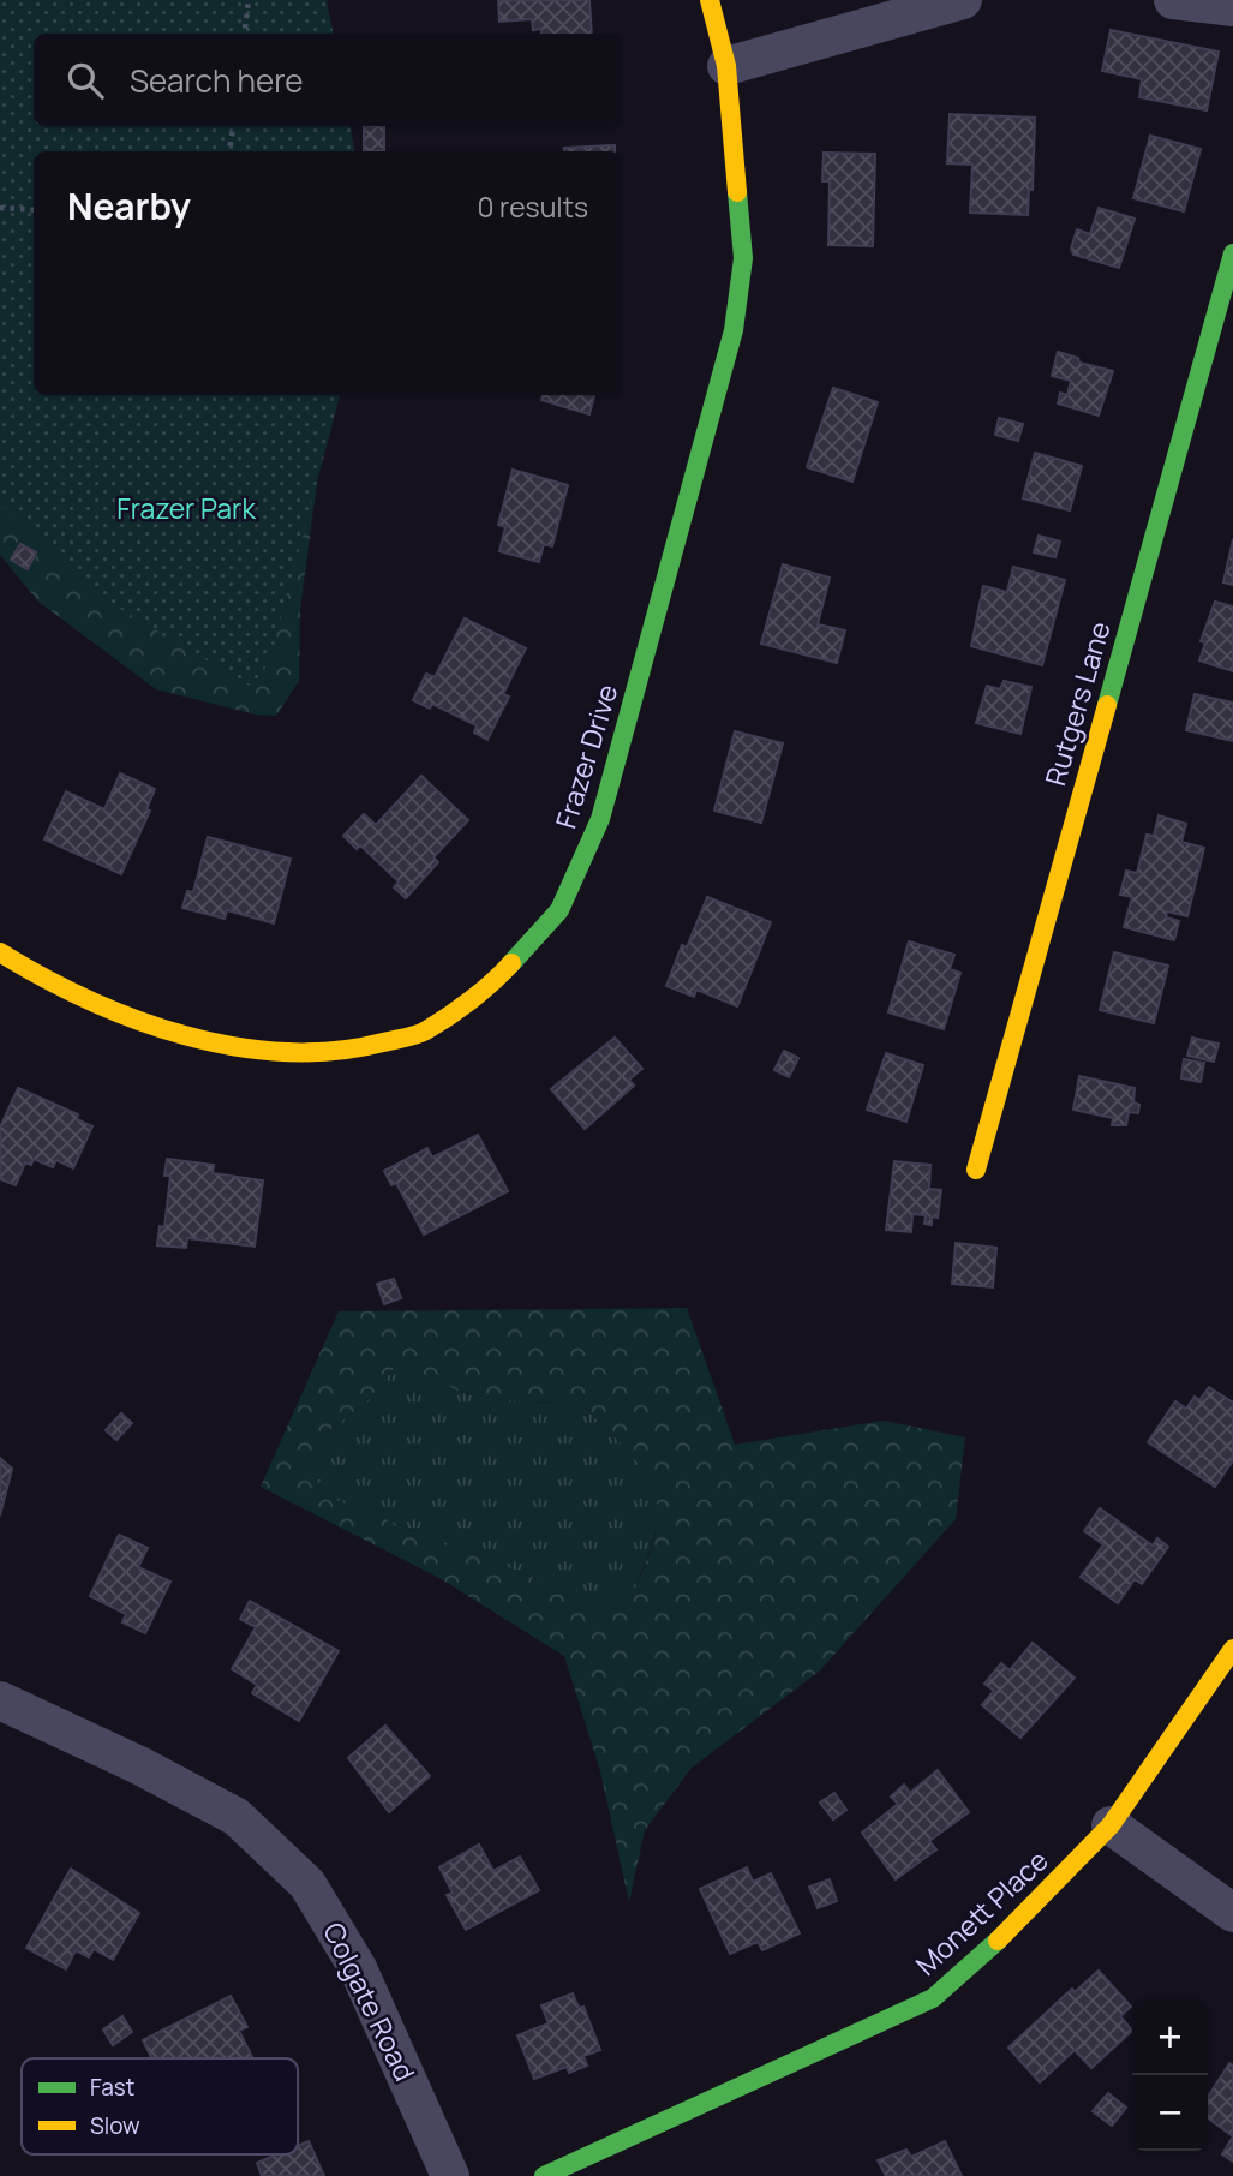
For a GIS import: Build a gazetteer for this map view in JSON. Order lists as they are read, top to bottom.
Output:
{
  "streets": {
    "street": [
      "Rutgers Lane",
      "Frazer Drive",
      "Monett Place",
      "Colgate Road"
    ]
  },
  "parks": ["Frazer Park"],
  "legend": ["Fast", "Slow"],
  "page": {
    "search": "Search here",
    "heading": ["Nearby", "0 results"],
    "map_buttons": ["+", "−"]
  }
}
